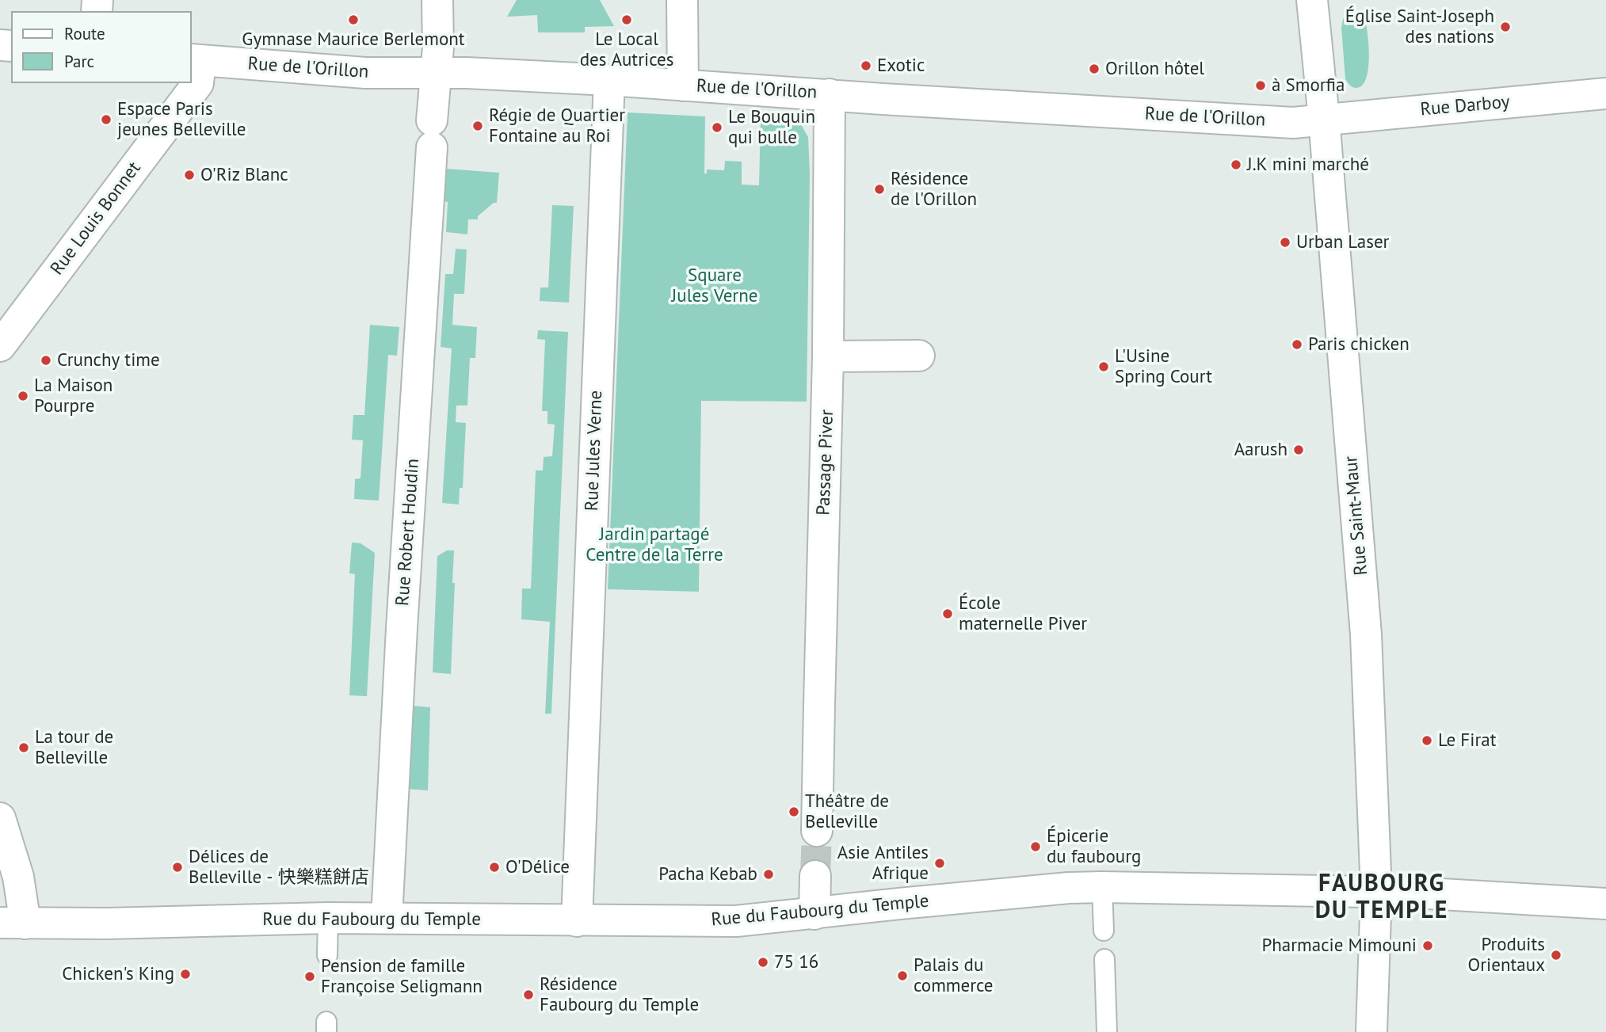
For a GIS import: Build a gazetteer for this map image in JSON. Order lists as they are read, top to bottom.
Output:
{
  "streets": {
    "street": [
      "Rue de l'Orillon",
      "Rue Darboy",
      "Rue Louis Bonnet",
      "Rue Jules Verne",
      "Passage Piver",
      "Rue Saint-Maur",
      "Rue Robert Houdin",
      "Rue du Faubourg du Temple"
    ]
  },
  "crossings": [
    ["Rue de l'Orillon", "Rue Darboy"],
    ["Rue de l'Orillon", "Rue Louis Bonnet"],
    ["Rue de l'Orillon", "Rue Jules Verne"],
    ["Rue de l'Orillon", "Passage Piver"],
    ["Rue de l'Orillon", "Rue Saint-Maur"],
    ["Rue de l'Orillon", "Rue Robert Houdin"],
    ["Rue Darboy", "Rue Saint-Maur"],
    ["Rue Jules Verne", "Rue du Faubourg du Temple"],
    ["Rue Saint-Maur", "Rue du Faubourg du Temple"],
    ["Rue Robert Houdin", "Rue du Faubourg du Temple"]
  ],
  "districts": ["FAUBOURG DU TEMPLE"],
  "parks": ["Square Jules Verne", "Jardin partagé Centre de la Terre"],
  "places": [
    "Gymnase Maurice Berlemont",
    "Le Local des Autrices",
    "Église Saint-Joseph des nations",
    "Exotic",
    "Orillon hôtel",
    "à Smorfia",
    "Espace Paris jeunes Belleville",
    "Régie de Quartier Fontaine au Roi",
    "Le Bouquin qui bulle",
    "J.K mini marché",
    "O'Riz Blanc",
    "Résidence de l'Orillon",
    "Urban Laser",
    "Paris chicken",
    "Crunchy time",
    "L'Usine Spring Court",
    "La Maison Pourpre",
    "Aarush",
    "École maternelle Piver",
    "Le Firat",
    "La tour de Belleville",
    "Théâtre de Belleville",
    "Épicerie du faubourg",
    "Asie Antiles Afrique",
    "Délices de Belleville - 快樂糕餅店",
    "O'Délice",
    "Pacha Kebab",
    "Pharmacie Mimouni",
    "Produits Orientaux",
    "75 16",
    "Chicken's King",
    "Palais du commerce",
    "Pension de famille Françoise Seligmann",
    "Résidence Faubourg du Temple"
  ],
  "legend": ["Route", "Parc"]
}
